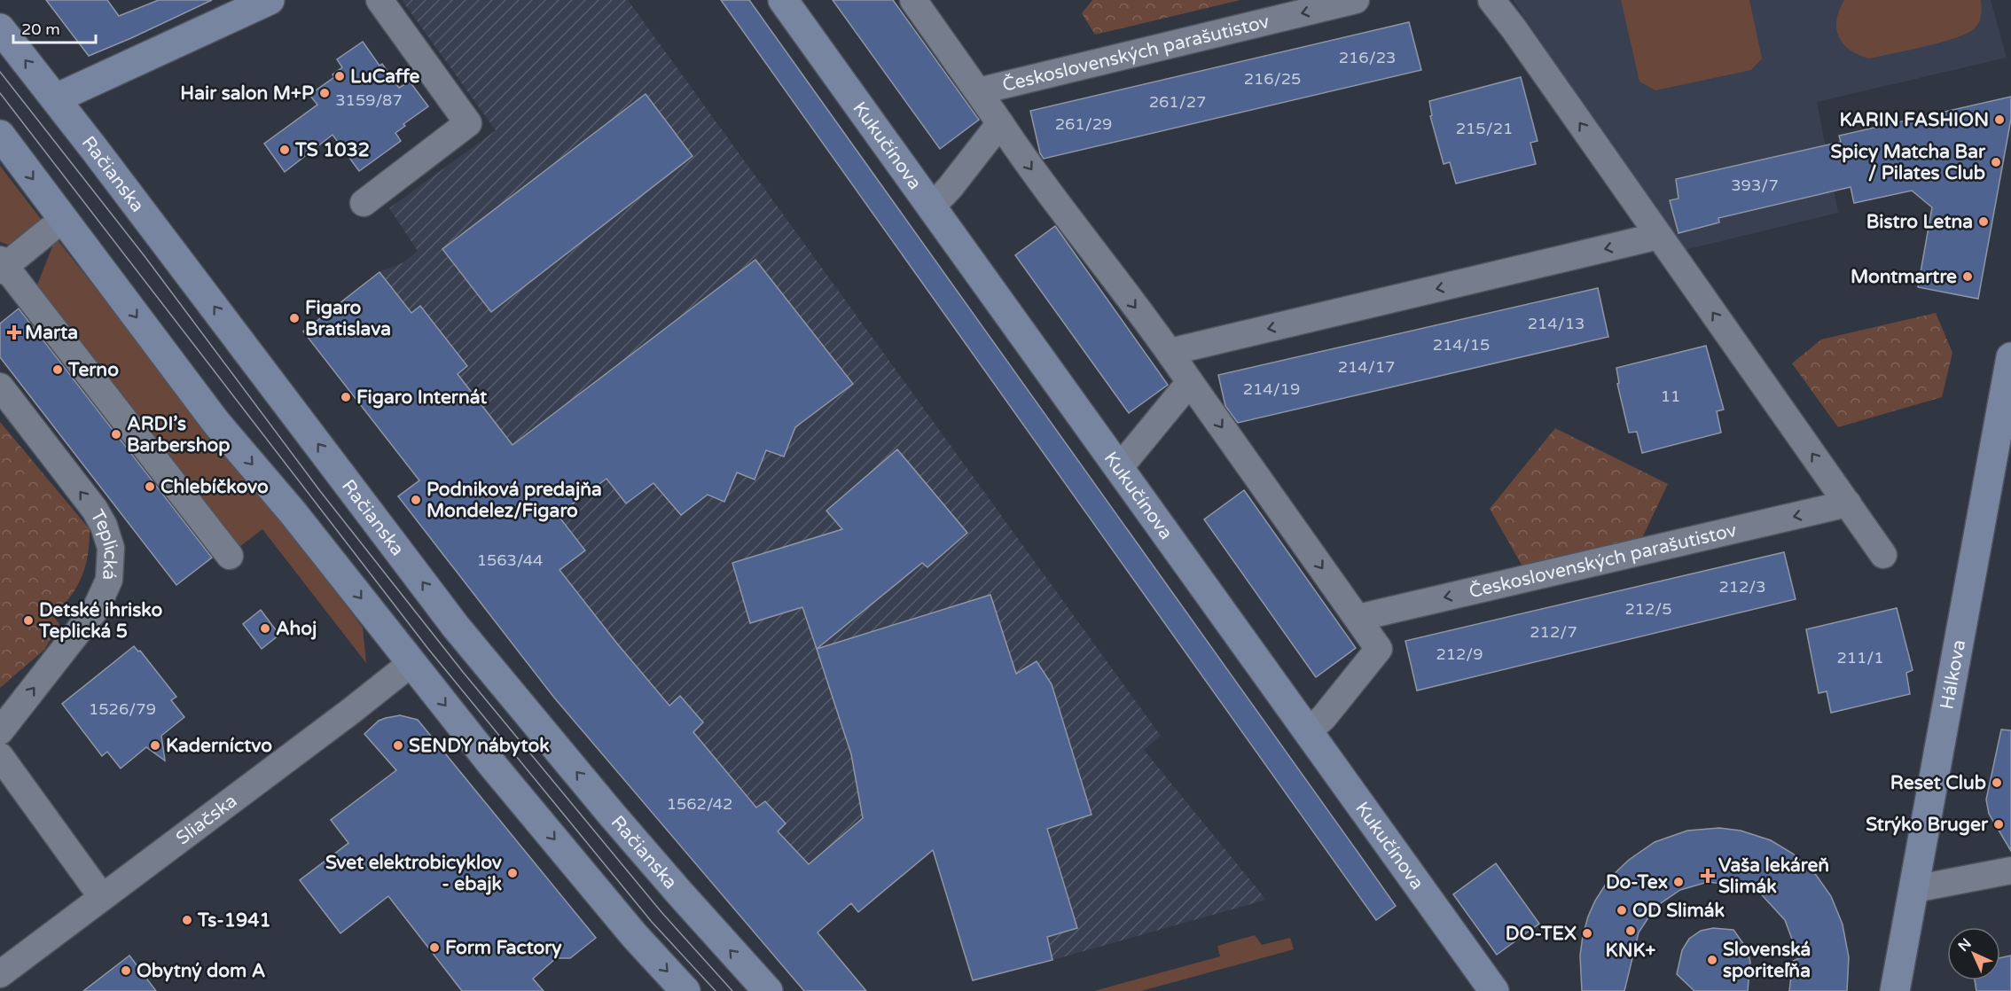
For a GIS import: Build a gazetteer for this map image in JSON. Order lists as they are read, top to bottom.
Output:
{
  "streets": {
    "main road": ["Kukučínova", "Račianska", "Hálkova"],
    "street": ["Československých parašutistov", "Teplická", "Sliačska"]
  },
  "one_way": ["Československých parašutistov", "Teplická"],
  "places": {
    "other": [
      "LuCaffe",
      "Hair salon M+P",
      "KARIN FASHION",
      "TS 1032",
      "Spicy Matcha Bar / Pilates Club",
      "Bistro Letna",
      "Montmartre",
      "Figaro Bratislava",
      "Terno",
      "Figaro Internát",
      "ARDI’s Barbershop",
      "Chlebíčkovo",
      "Podniková predajňa Mondelez/Figaro",
      "Detské ihrisko Teplická 5",
      "Ahoj",
      "Kaderníctvo",
      "SENDY nábytok",
      "Reset Club",
      "Strýko Bruger",
      "Svet elektrobicyklov - ebajk",
      "Do-Tex",
      "OD Slimák",
      "Ts-1941",
      "KNK+",
      "DO-TEX",
      "Form Factory",
      "Slovenská sporiteľňa",
      "Obytný dom A"
    ],
    "health": ["Marta", "Vaša lekáreň Slimák"]
  },
  "house_numbers": [
    "216/23",
    "216/25",
    "3159/87",
    "261/27",
    "261/29",
    "215/21",
    "393/7",
    "214/13",
    "214/15",
    "214/17",
    "214/19",
    "11",
    "1563/44",
    "212/3",
    "212/5",
    "212/7",
    "212/9",
    "211/1",
    "1526/79",
    "1562/42"
  ],
  "scale_bar": "20 m",
  "north": "top left"
}
